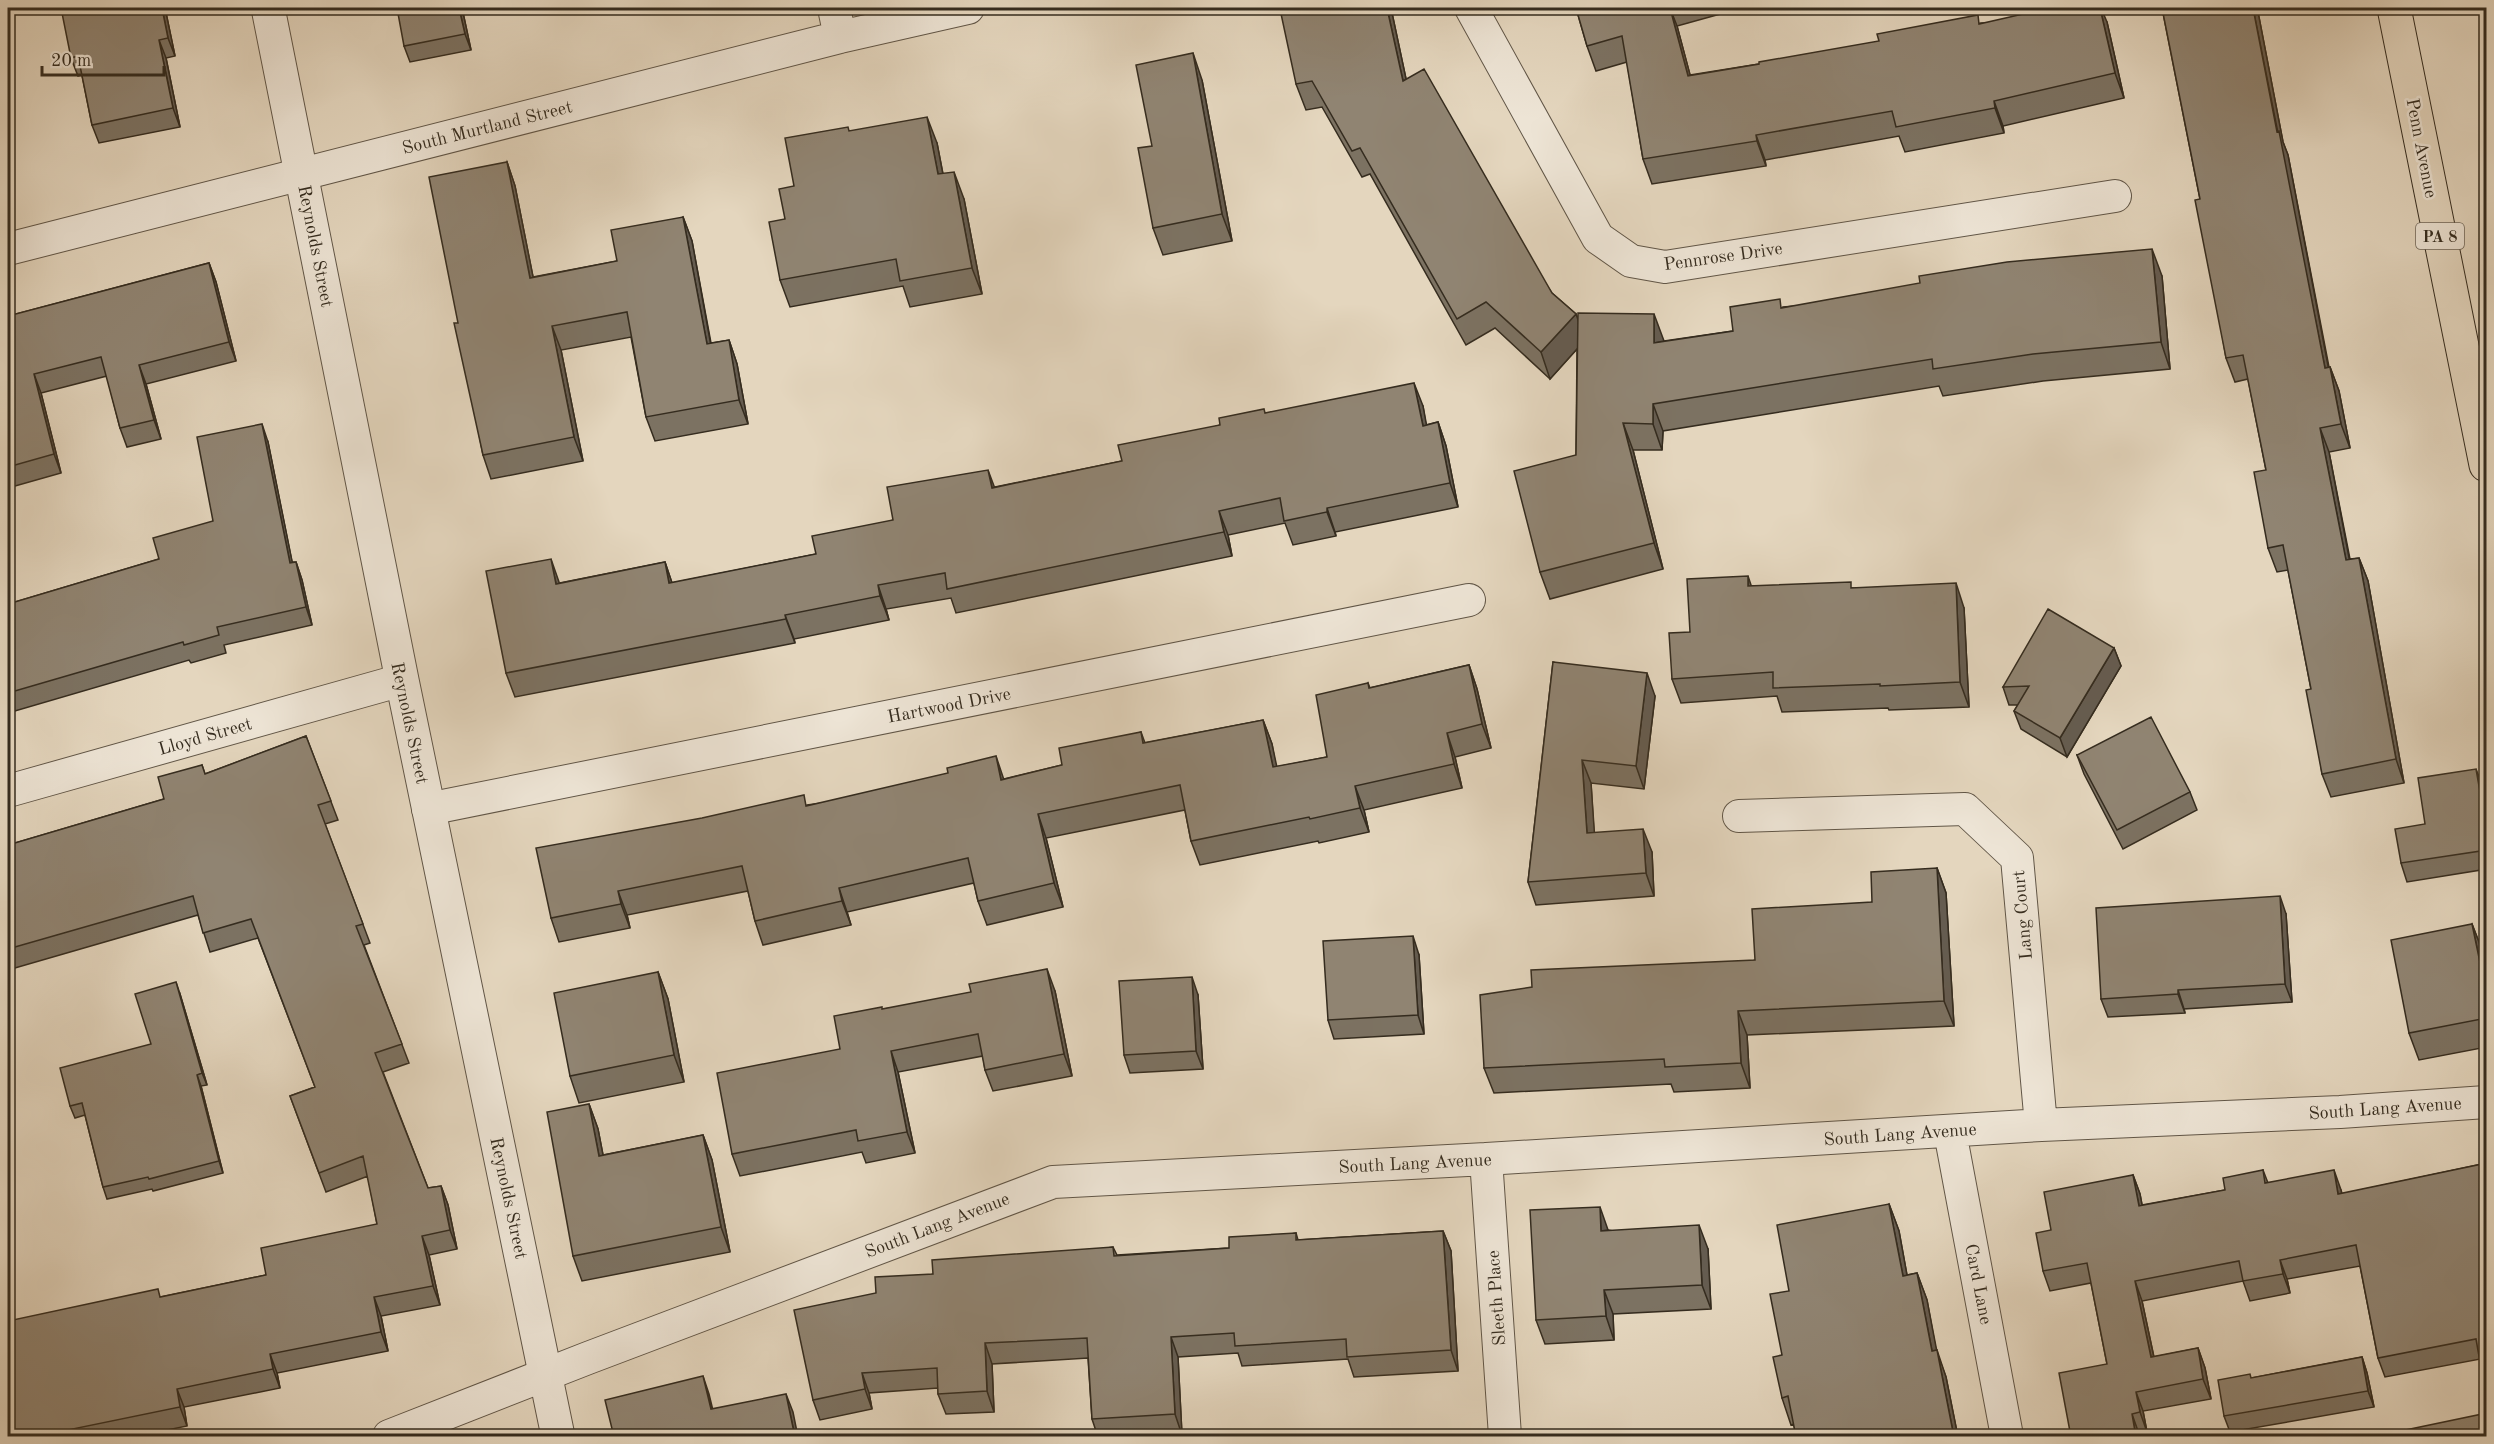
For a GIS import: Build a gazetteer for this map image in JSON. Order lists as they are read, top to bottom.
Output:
{
  "streets": {
    "highway": ["Penn Avenue", "PA 8"],
    "street": [
      "South Murtland Street",
      "Reynolds Street",
      "Pennrose Drive",
      "Hartwood Drive",
      "Lloyd Street",
      "Lang Court",
      "South Lang Avenue",
      "Card Lane",
      "Sleeth Place"
    ]
  },
  "crossings": [
    ["South Murtland Street", "Reynolds Street"],
    ["Reynolds Street", "Hartwood Drive"],
    ["Reynolds Street", "Lloyd Street"],
    ["Reynolds Street", "South Lang Avenue"],
    ["Lang Court", "South Lang Avenue"],
    ["South Lang Avenue", "Card Lane"],
    ["South Lang Avenue", "Sleeth Place"]
  ],
  "scale_bar": "20 m"
}
